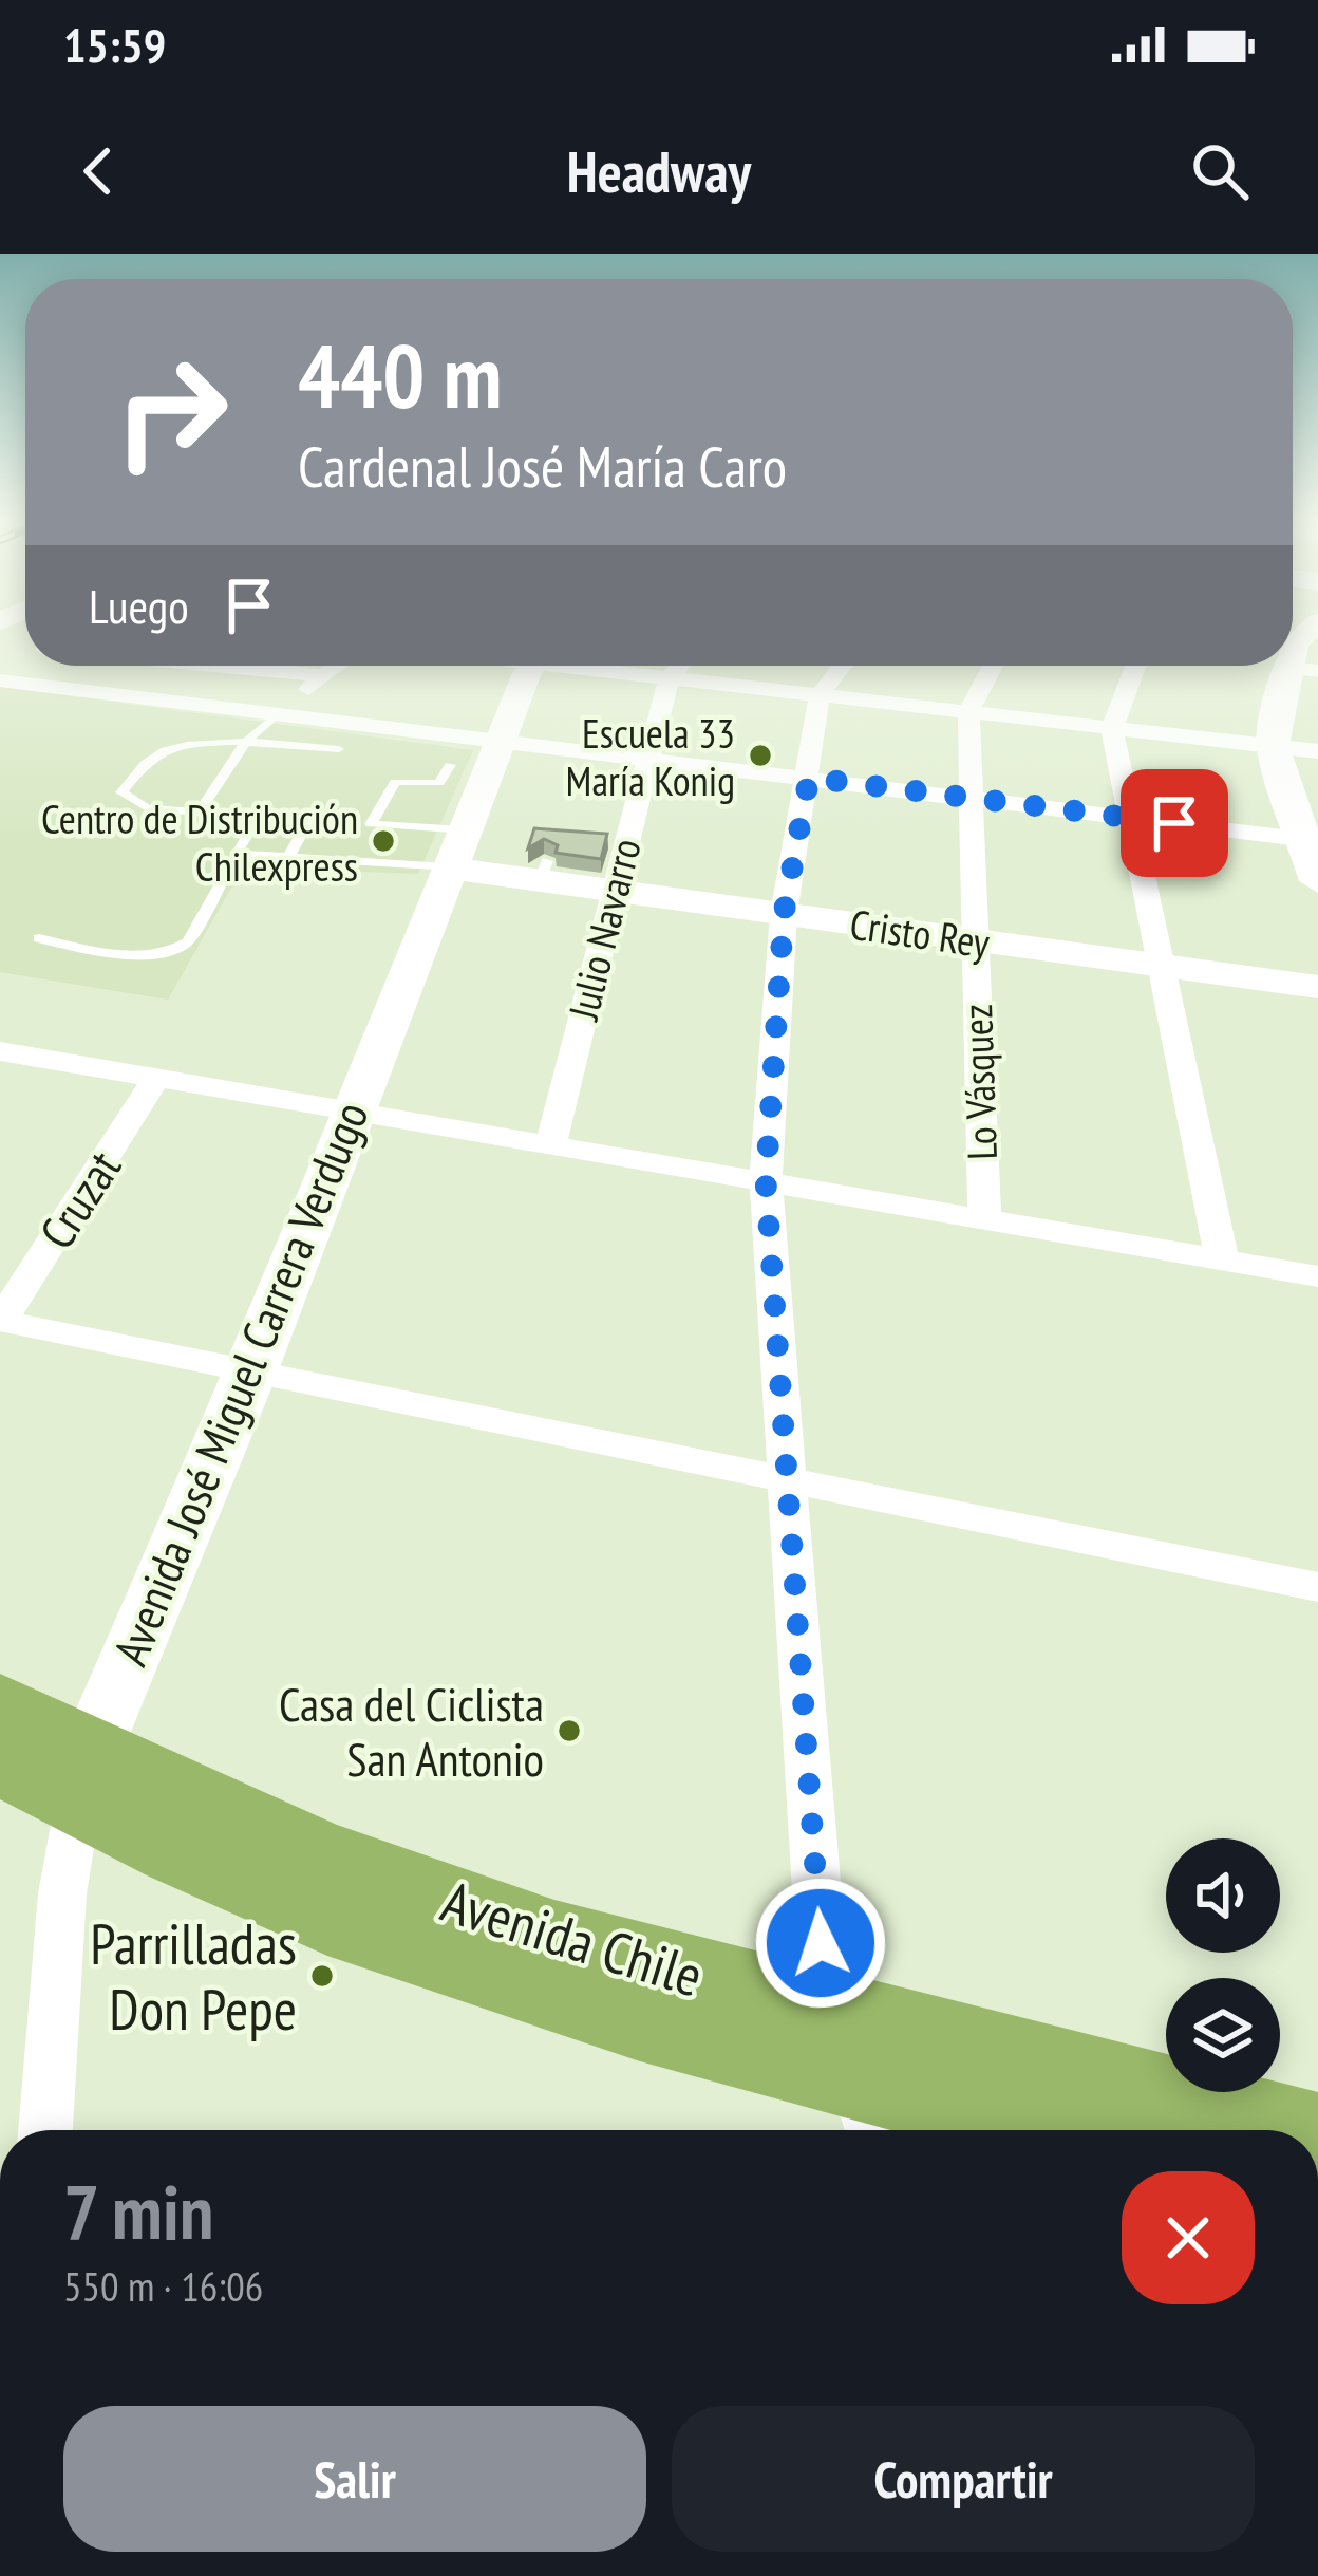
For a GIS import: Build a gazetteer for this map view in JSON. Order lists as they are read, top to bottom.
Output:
{
  "streets": {
    "highway": ["Avenida Chile"],
    "street": [
      "Julio Navarro",
      "Cristo Rey",
      "Lo Vásquez",
      "Cruzat",
      "Avenida José Miguel Carrera Verdugo"
    ]
  },
  "crossings": [
    ["Julio Navarro", "Cristo Rey"],
    ["Cristo Rey", "Lo Vásquez"],
    ["Cristo Rey", "Avenida José Miguel Carrera Verdugo"],
    ["Avenida José Miguel Carrera Verdugo", "Avenida Chile"]
  ],
  "places": [
    "Escuela 33 María Konig",
    "Centro de Distribución Chilexpress",
    "Casa del Ciclista San Antonio",
    "Parrilladas Don Pepe"
  ],
  "page": {
    "status": "15:59",
    "header": "Headway",
    "turn": ["440 m", "Cardenal José María Caro"],
    "then": "Luego",
    "heading": ["7 min", "550 m · 16:06"],
    "buttons": ["Salir", "Compartir"]
  }
}
